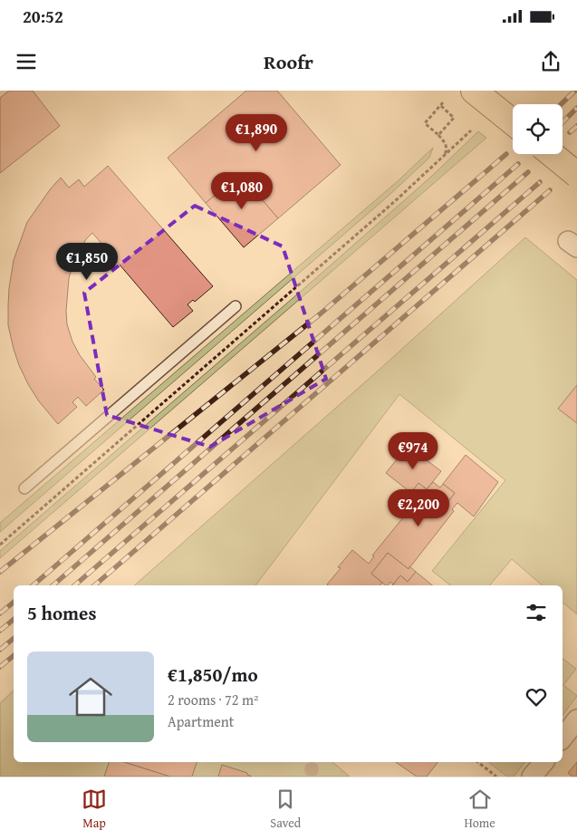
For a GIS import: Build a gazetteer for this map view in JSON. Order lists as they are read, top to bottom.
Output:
{
  "page": {
    "status": "20:52",
    "header": "Roofr",
    "price": [
      "€1,890",
      "€1,080",
      "€1,850",
      "€974",
      "€2,200"
    ],
    "heading": "5 homes",
    "list": [
      {
        "name": "€1,850/mo",
        "note": "2 rooms · 72 m² · Apartment"
      }
    ],
    "tabs": ["Map", "Saved", "Home"]
  }
}
